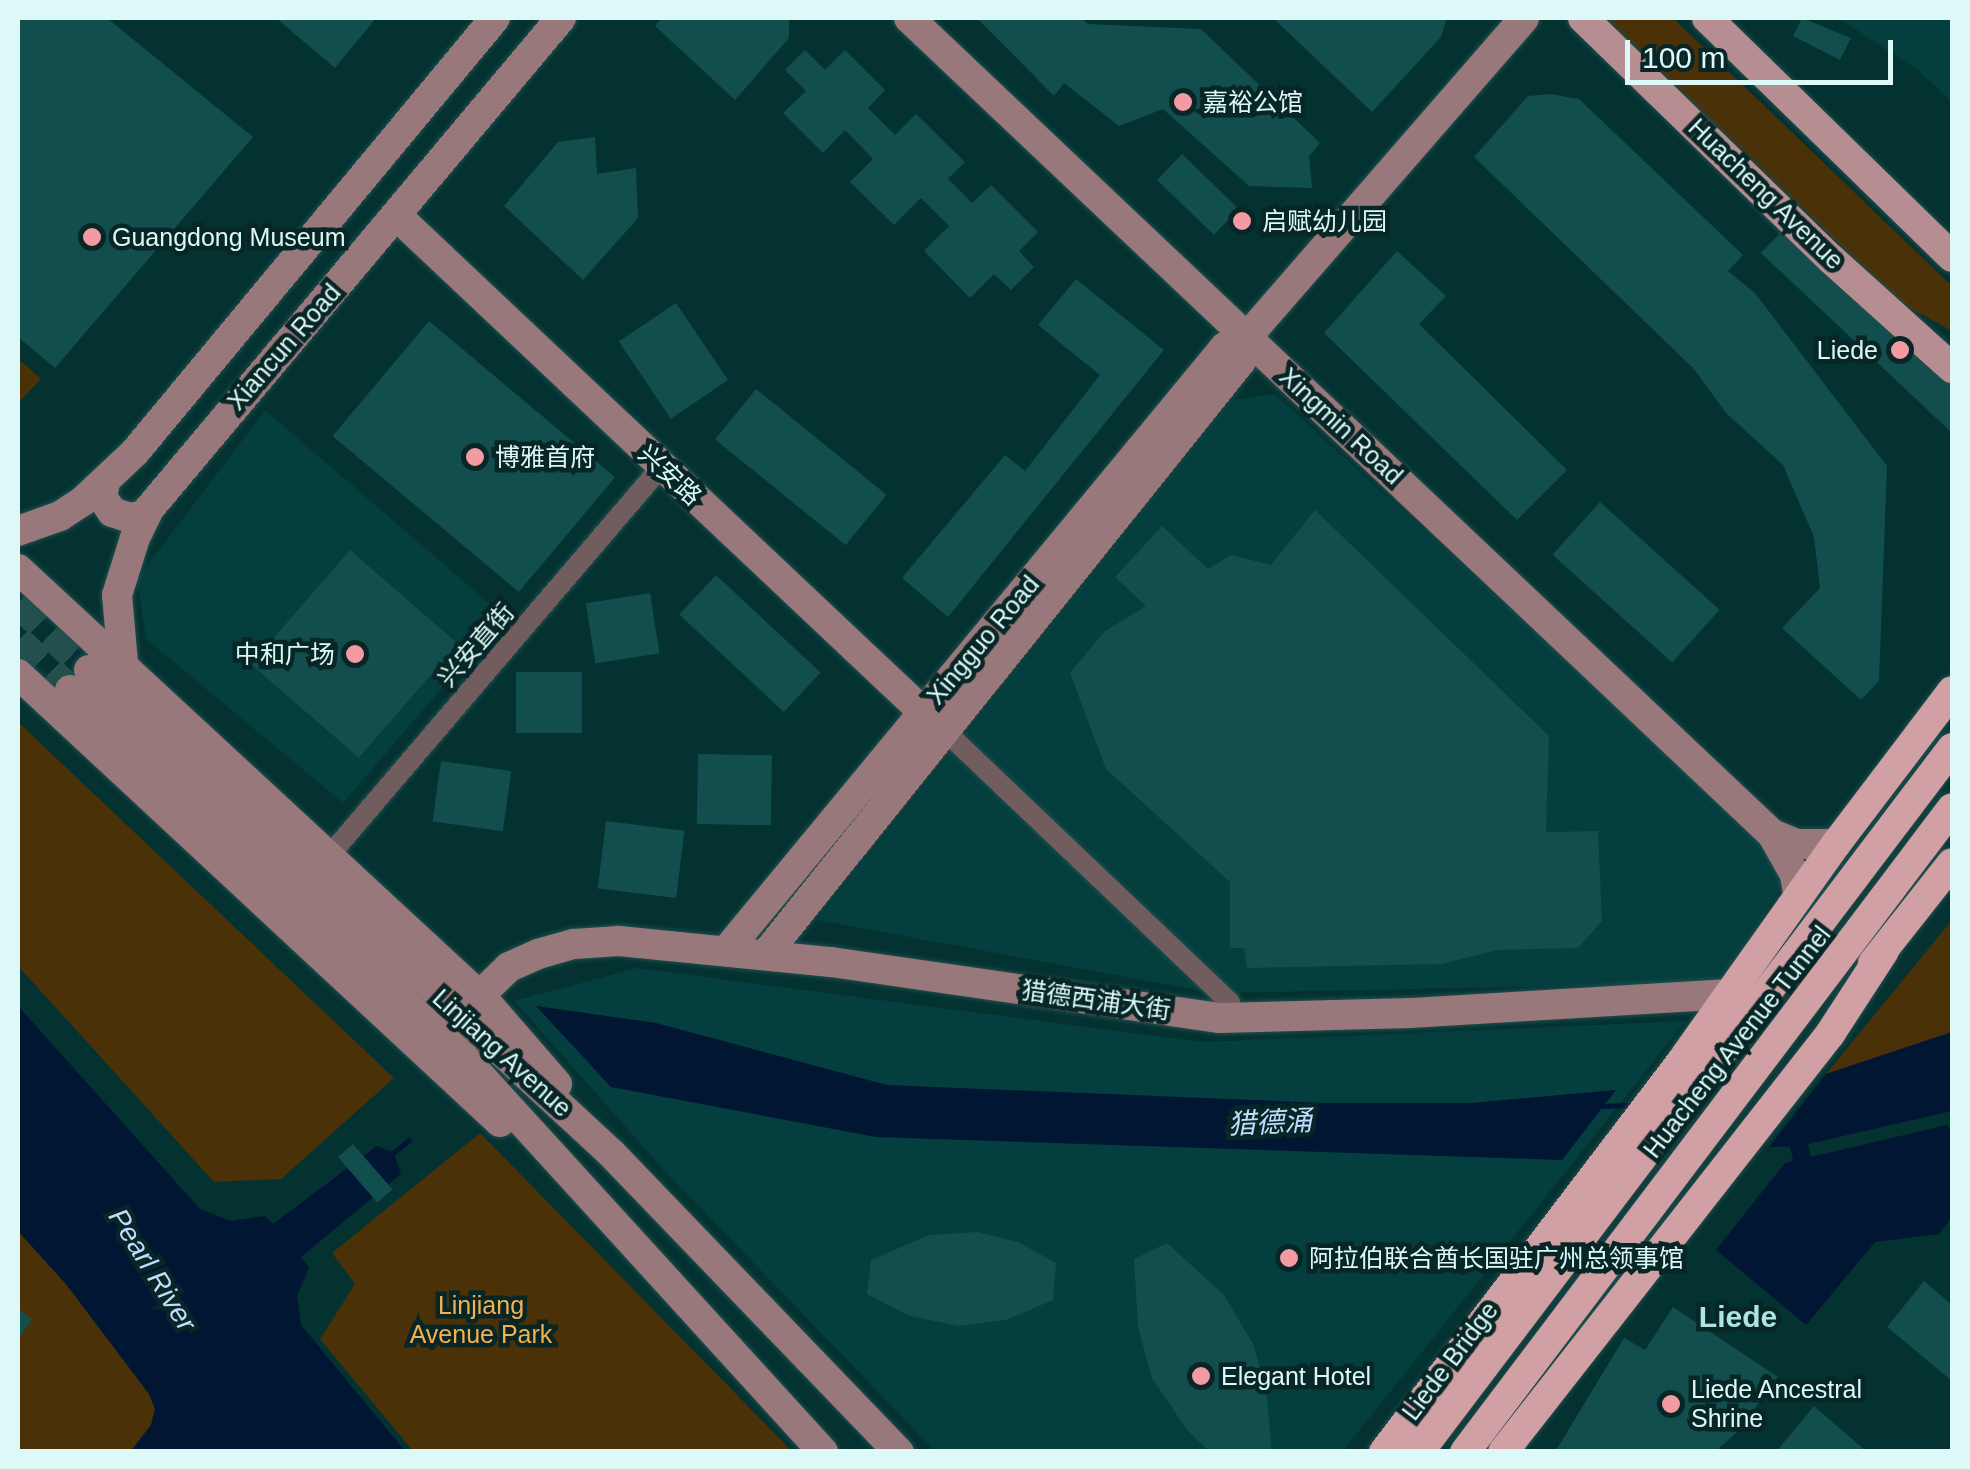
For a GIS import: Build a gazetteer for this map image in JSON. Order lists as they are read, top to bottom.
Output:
{
  "streets": {
    "highway": ["Huacheng Avenue Tunnel", "Liede Bridge"],
    "main road": ["Huacheng Avenue"],
    "street": [
      "Xiancun Road",
      "Xingmin Road",
      "兴安路",
      "Xingguo Road",
      "兴安直街",
      "猎德西浦大街",
      "Linjiang Avenue"
    ]
  },
  "crossings": [
    ["Xiancun Road", "兴安路"],
    ["Xingmin Road", "Xingguo Road"],
    ["兴安路", "Xingguo Road"],
    ["兴安路", "兴安直街"],
    ["Xingguo Road", "猎德西浦大街"],
    ["Huacheng Avenue Tunnel", "Liede Bridge"]
  ],
  "districts": ["Liede"],
  "water": ["猎德涌", "Pearl River"],
  "parks": ["Linjiang Avenue Park"],
  "places": [
    "嘉裕公馆",
    "启赋幼儿园",
    "Guangdong Museum",
    "Liede",
    "博雅首府",
    "中和广场",
    "阿拉伯联合酋长国驻广州总领事馆",
    "Elegant Hotel",
    "Liede Ancestral Shrine"
  ],
  "scale_bar": "100 m"
}
